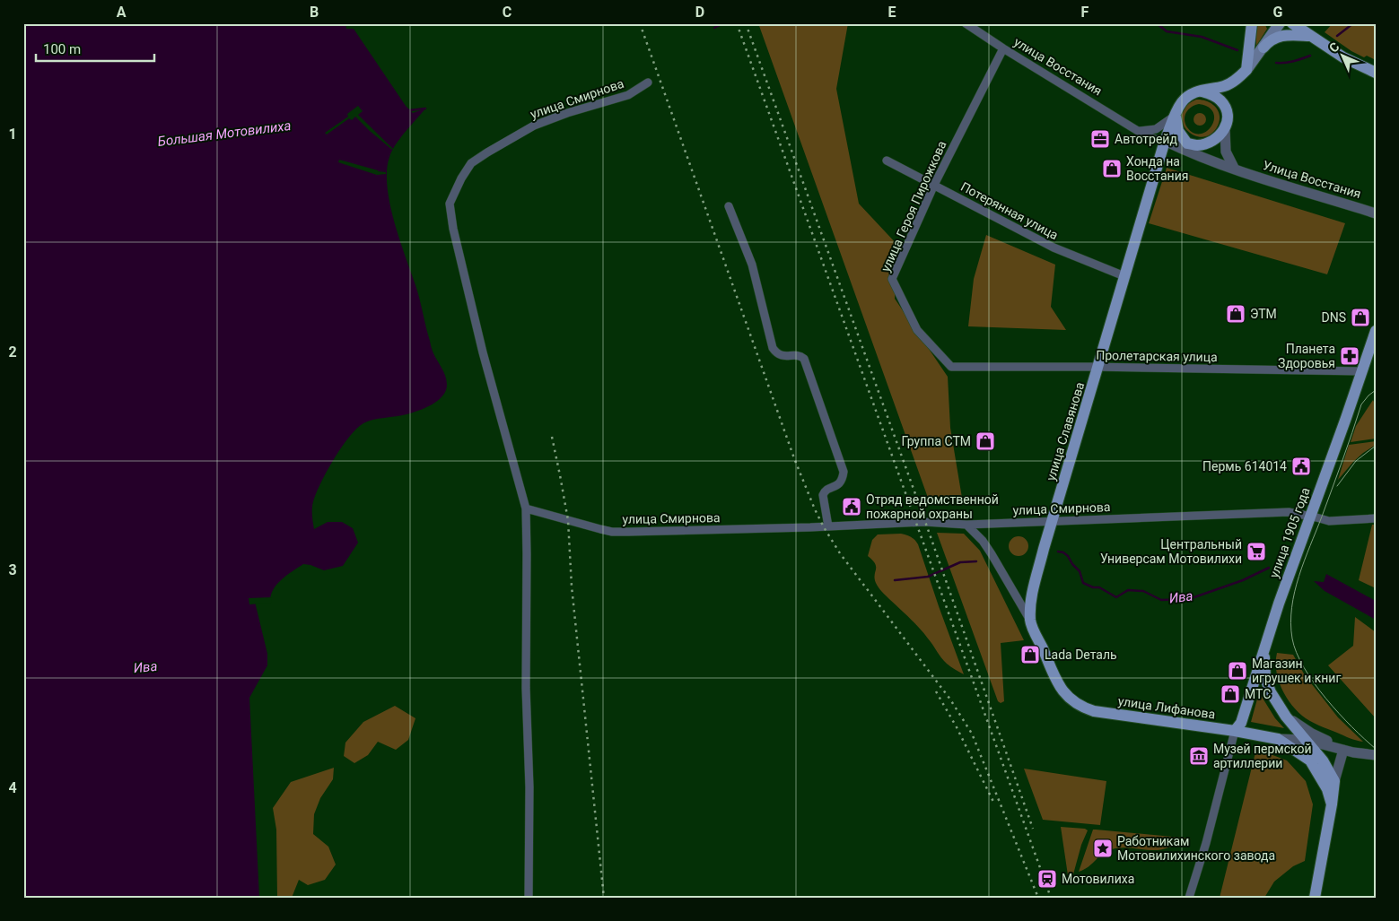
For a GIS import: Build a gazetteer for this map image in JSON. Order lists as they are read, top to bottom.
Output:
{
  "streets": {
    "main road": ["улица Славянова", "улица 1905 года", "улица Лифанова"],
    "street": [
      "улица Восстания",
      "улица Смирнова",
      "Улица Восстания",
      "улица Героя Пирожкова",
      "Потерянная улица",
      "Пролетарская улица"
    ]
  },
  "crossings": [
    ["улица Восстания", "улица Героя Пирожкова"],
    ["улица Восстания", "улица Славянова"],
    ["улица Смирнова", "улица Славянова"],
    ["улица Смирнова", "улица 1905 года"],
    ["улица Героя Пирожкова", "Потерянная улица"],
    ["улица Героя Пирожкова", "Пролетарская улица"],
    ["Потерянная улица", "улица Славянова"],
    ["Пролетарская улица", "улица Славянова"],
    ["Пролетарская улица", "улица 1905 года"],
    ["улица Славянова", "улица Лифанова"],
    ["улица 1905 года", "улица Лифанова"]
  ],
  "water": ["Большая Мотовилиха", "Ива"],
  "places": {
    "office": ["Автотрейд"],
    "shop": [
      "Хонда на Восстания",
      "ЭТМ",
      "DNS",
      "Группа СТМ",
      "Lada Dеталь",
      "Магазин игрушек и книг",
      "МТС"
    ],
    "pharmacy": ["Планета Здоровья"],
    "public building": ["Пермь 614014", "Отряд ведомственной пожарной охраны"],
    "supermarket": ["Центральный Универсам Мотовилихи"],
    "museum": ["Музей пермской артиллерии"],
    "place": ["Работникам Мотовилихинского завода"],
    "station": ["Мотовилиха"]
  },
  "scale_bar": "100 m",
  "north": "top left",
  "grid": {
    "columns": [
      "A",
      "B",
      "C",
      "D",
      "E",
      "F",
      "G"
    ],
    "rows": [
      "1",
      "2",
      "3",
      "4"
    ]
  }
}
